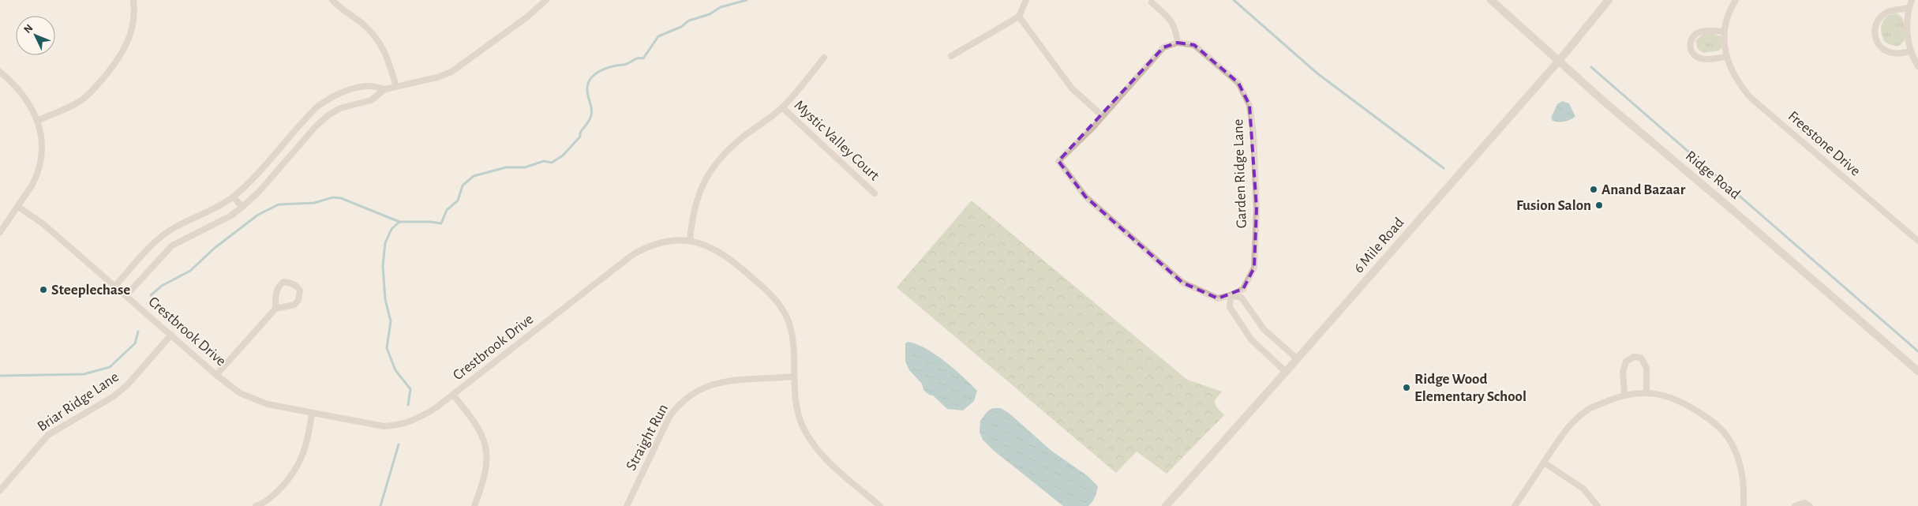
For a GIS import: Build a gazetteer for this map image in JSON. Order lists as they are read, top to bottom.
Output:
{
  "streets": {
    "street": [
      "Mystic Valley Court",
      "Freestone Drive",
      "Garden Ridge Lane",
      "Ridge Road",
      "6 Mile Road",
      "Crestbrook Drive",
      "Briar Ridge Lane",
      "Straight Run"
    ]
  },
  "crossings": [
    ["Ridge Road", "6 Mile Road"],
    ["Crestbrook Drive", "Briar Ridge Lane"],
    ["Crestbrook Drive", "Straight Run"]
  ],
  "places": [
    "Anand Bazaar",
    "Fusion Salon",
    "Steeplechase",
    "Ridge Wood Elementary School"
  ],
  "north": "top left"
}
